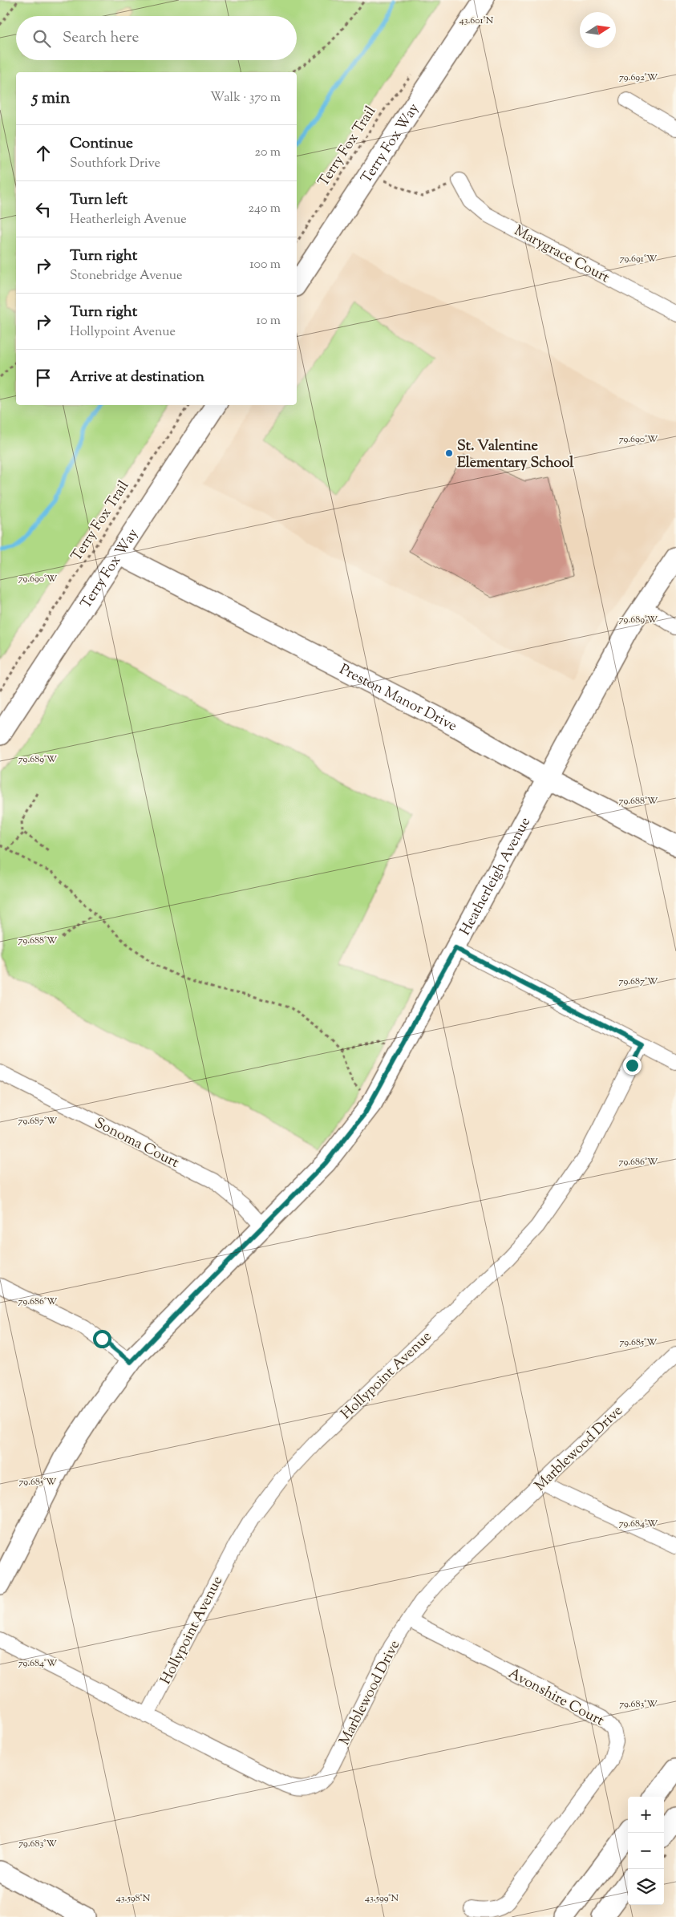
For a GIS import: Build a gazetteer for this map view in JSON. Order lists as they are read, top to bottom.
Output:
{
  "streets": {
    "street": [
      "Terry Fox Way",
      "Marygrace Court",
      "Preston Manor Drive",
      "Heatherleigh Avenue",
      "Sonoma Court",
      "Hollypoint Avenue",
      "Marblewood Drive",
      "Avonshire Court"
    ],
    "path": ["Terry Fox Trail"]
  },
  "crossings": [
    ["Terry Fox Way", "Preston Manor Drive"],
    ["Preston Manor Drive", "Heatherleigh Avenue"],
    ["Heatherleigh Avenue", "Sonoma Court"],
    ["Hollypoint Avenue", "Marblewood Drive"],
    ["Marblewood Drive", "Avonshire Court"]
  ],
  "places": ["St. Valentine Elementary School"],
  "north": "right",
  "page": {
    "search": "Search here",
    "heading": ["5 min", "Walk · 370 m"],
    "list": [
      ["Continue", "Southfork Drive", "20 m"],
      ["Turn left", "Heatherleigh Avenue", "240 m"],
      ["Turn right", "Stonebridge Avenue", "100 m"],
      ["Turn right", "Hollypoint Avenue", "10 m"],
      "Arrive at destination"
    ],
    "map_buttons": ["+", "−"]
  },
  "coordinates": [
    "43.601°N",
    "79.692°W",
    "79.691°W",
    "79.690°W",
    "79.689°W",
    "79.688°W",
    "79.687°W",
    "79.686°W",
    "79.685°W",
    "79.684°W",
    "79.683°W",
    "43.598°N",
    "43.599°N"
  ]
}
